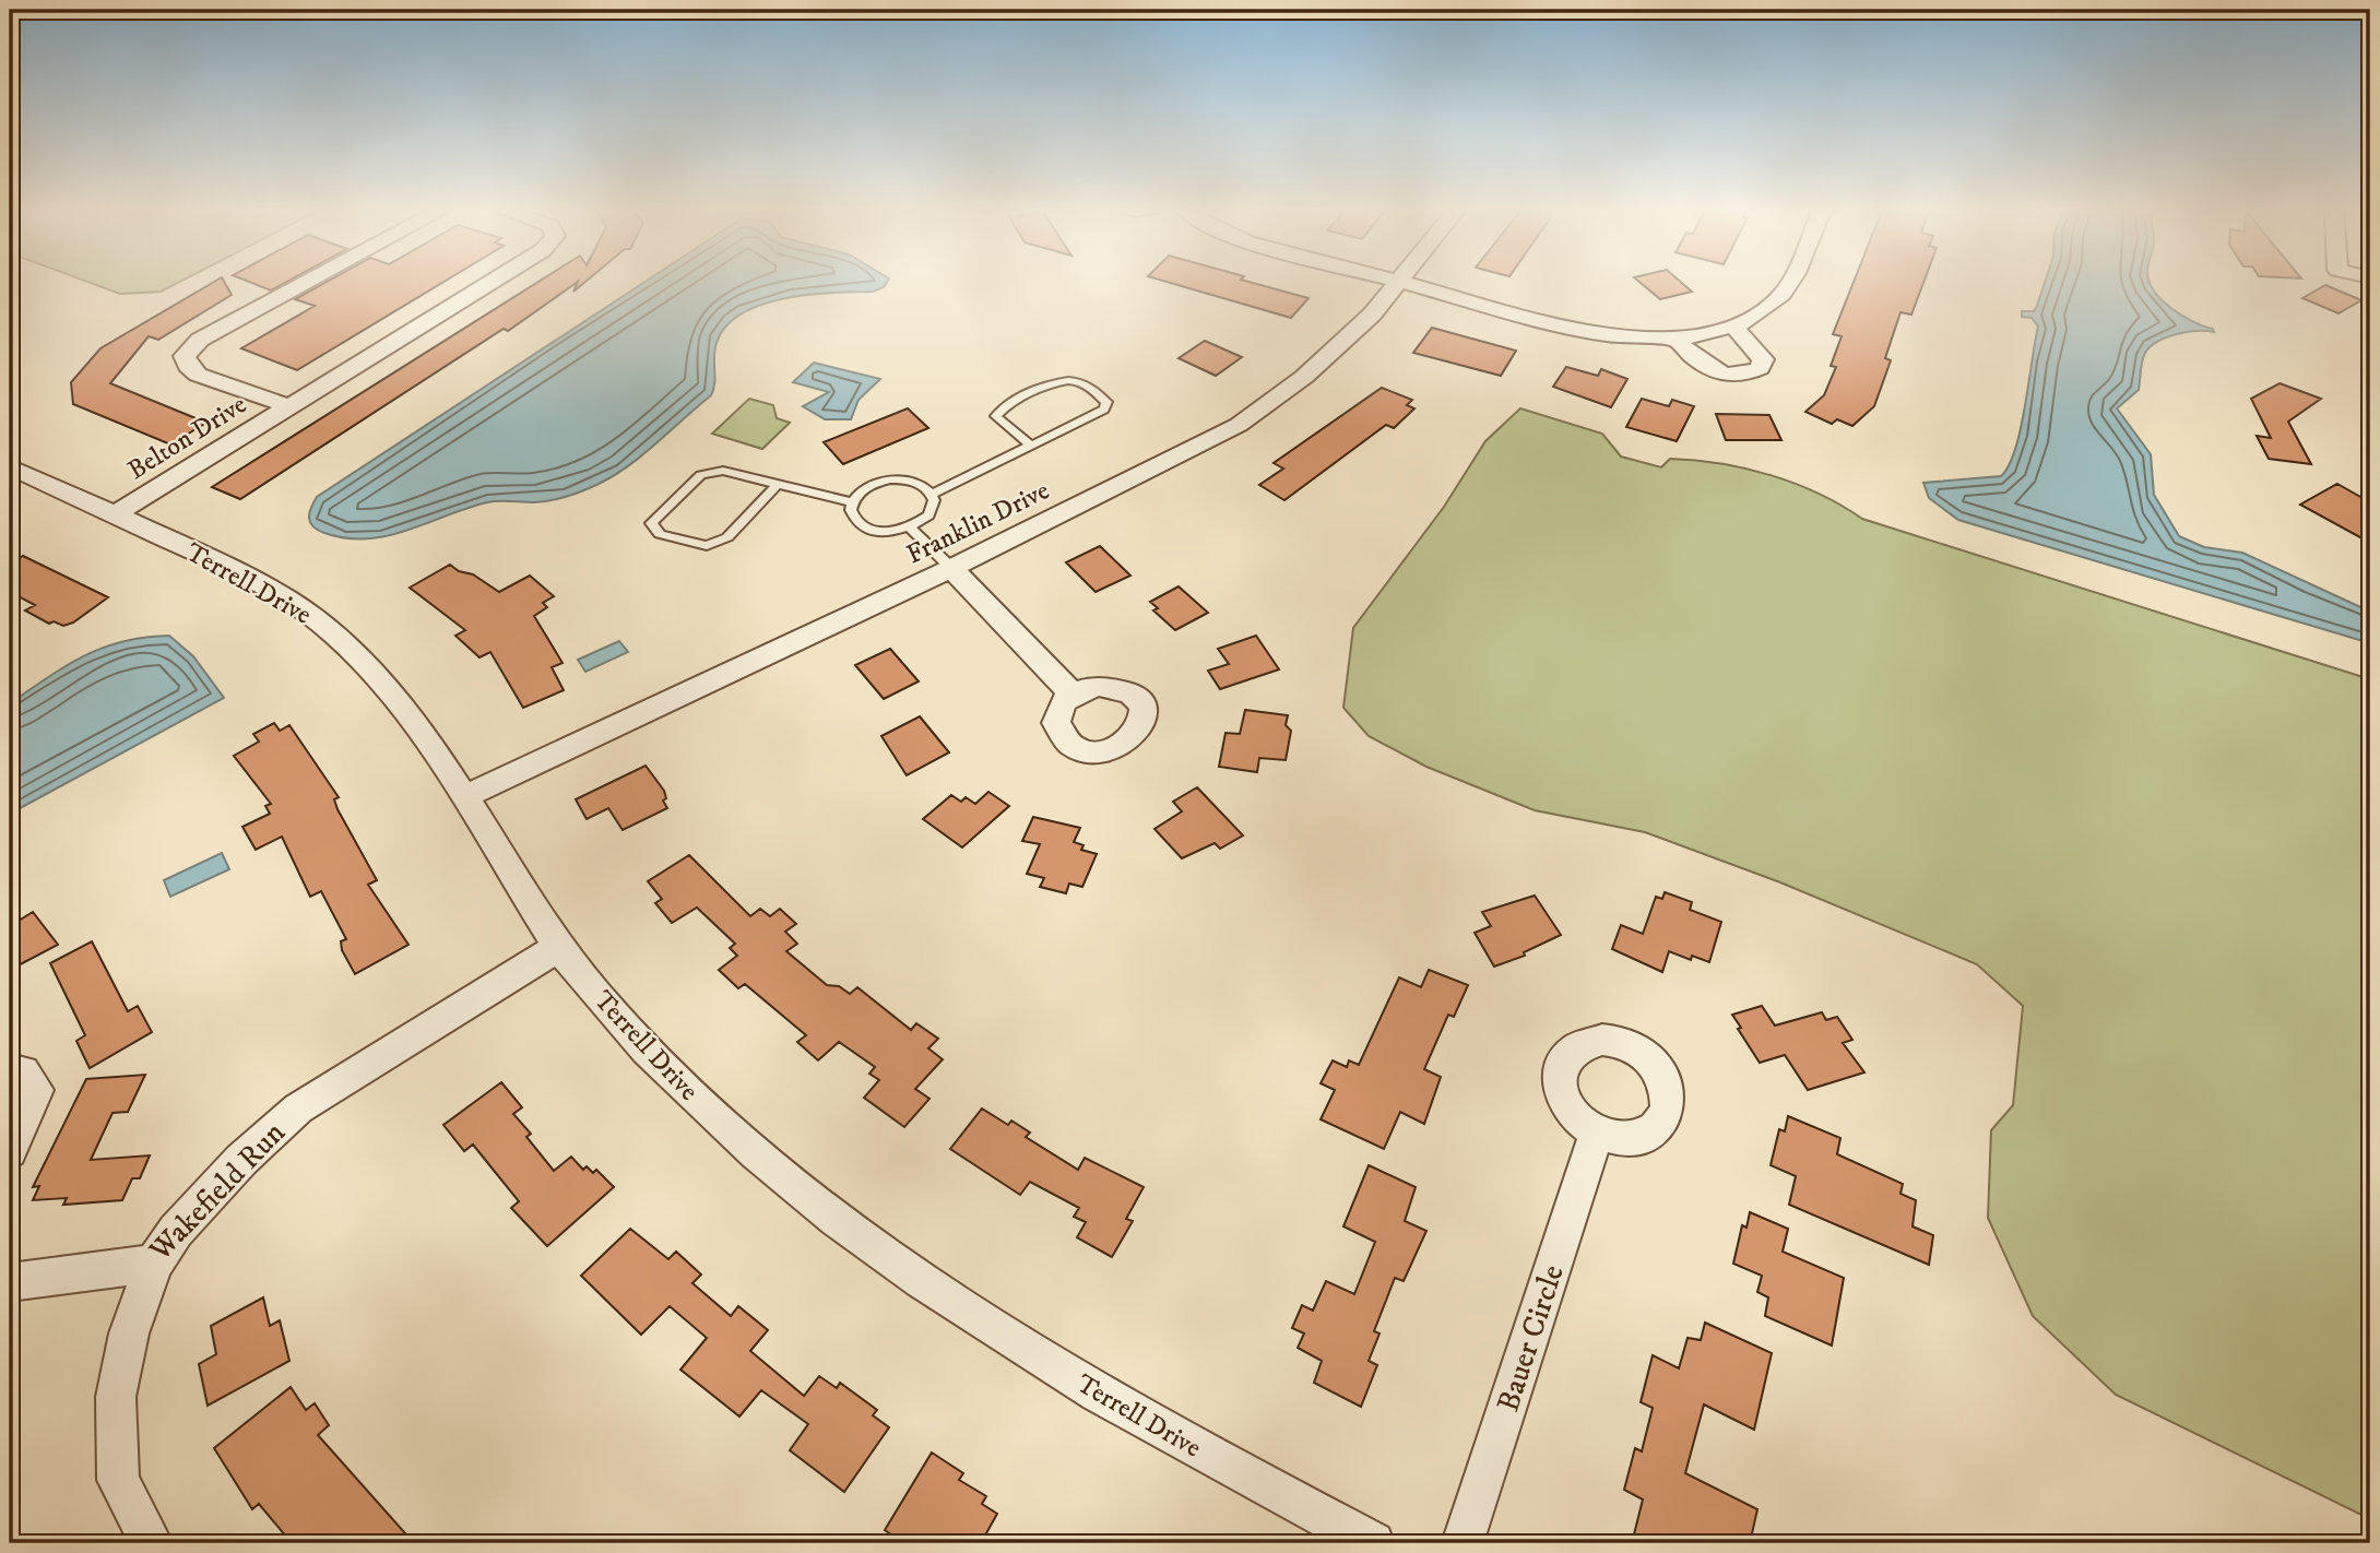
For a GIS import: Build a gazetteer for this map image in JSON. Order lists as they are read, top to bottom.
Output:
{
  "streets": {
    "street": [
      "Belton Drive",
      "Franklin Drive",
      "Terrell Drive",
      "Wakefield Run",
      "Bauer Circle"
    ]
  },
  "crossings": [
    ["Belton Drive", "Terrell Drive"],
    ["Franklin Drive", "Terrell Drive"],
    ["Terrell Drive", "Wakefield Run"]
  ]
}
